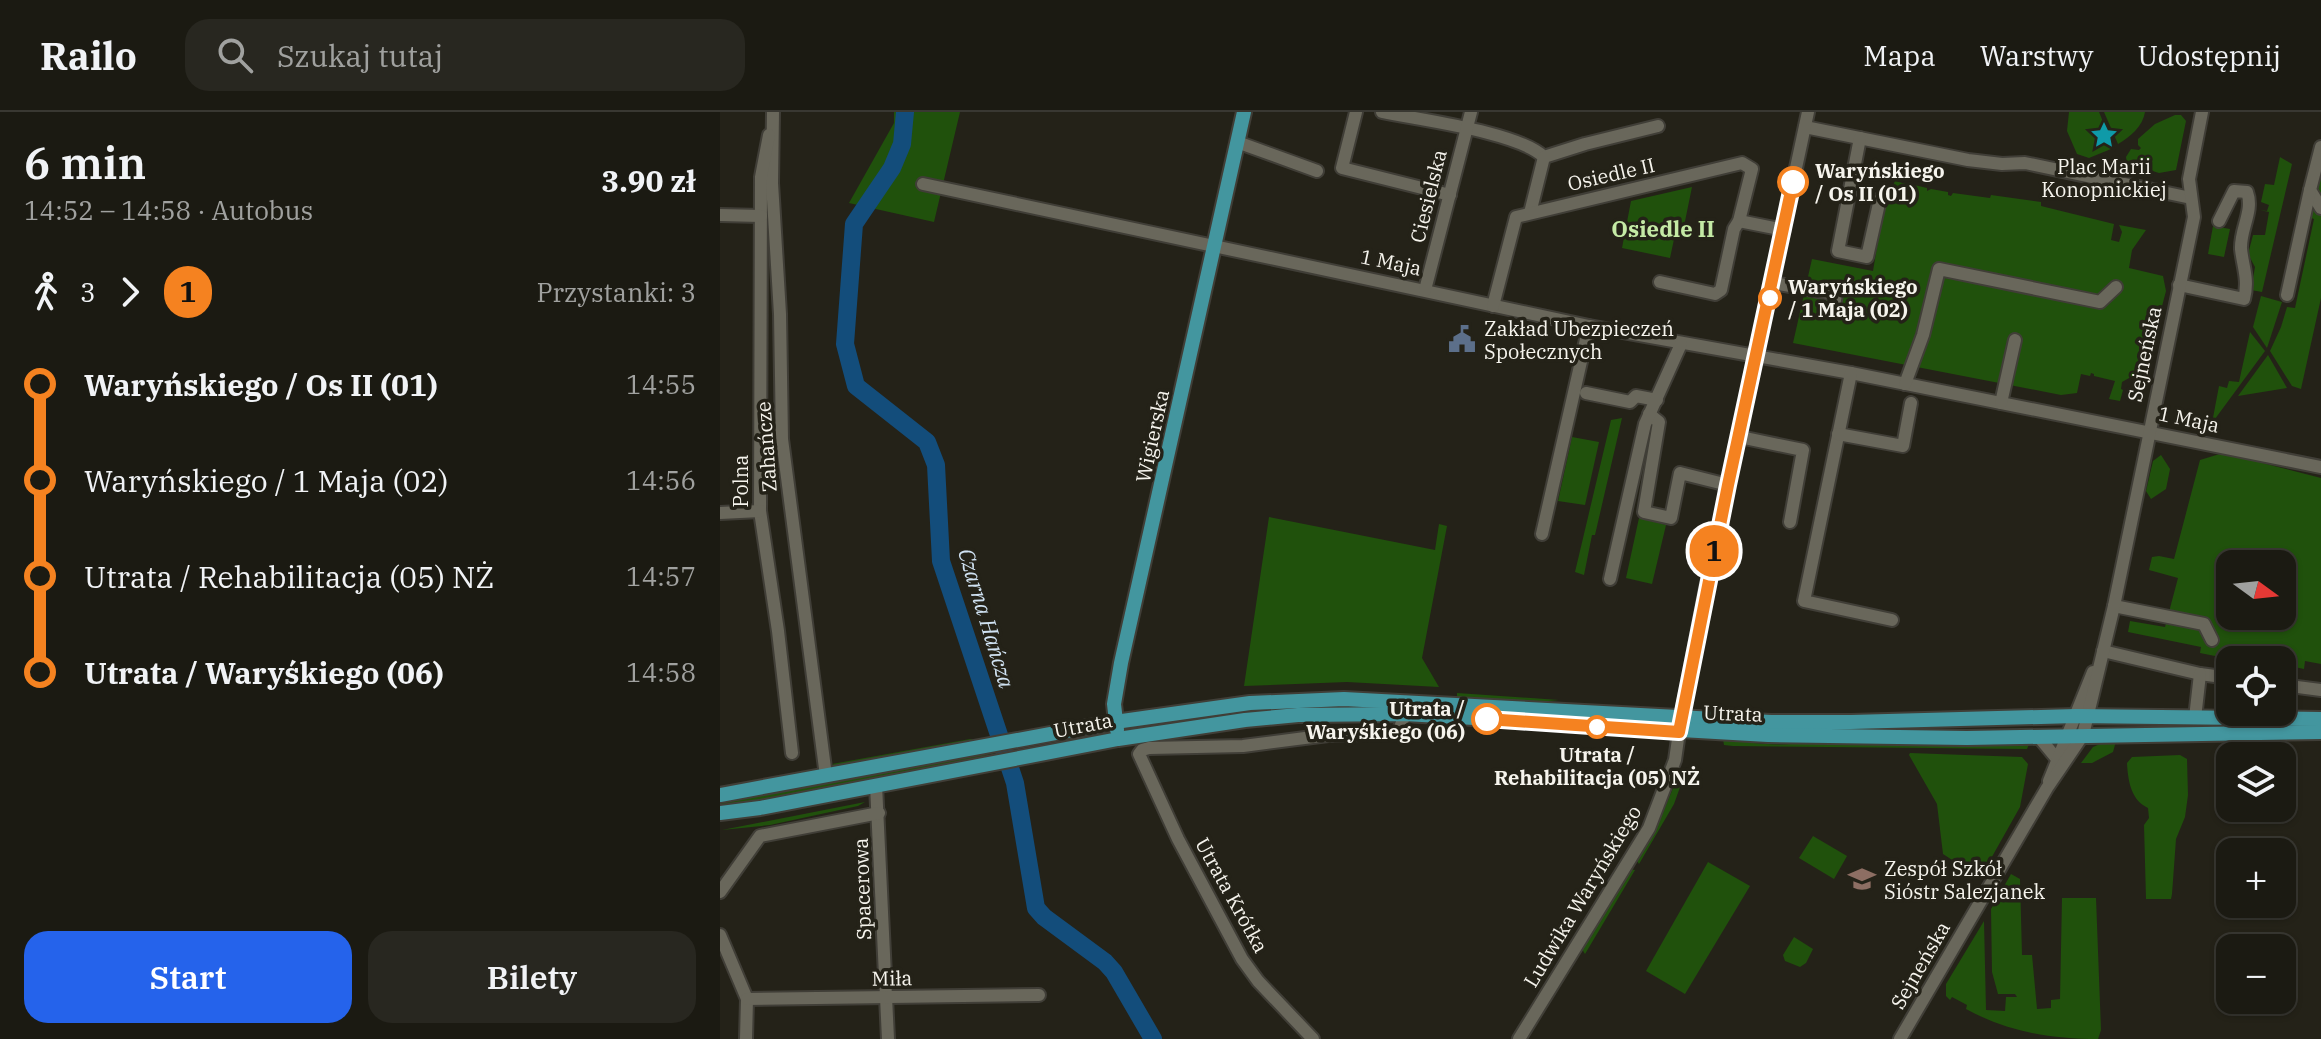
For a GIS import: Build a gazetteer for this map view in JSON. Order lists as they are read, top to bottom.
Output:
{
  "streets": {
    "main road": ["Wigierska", "Utrata"],
    "street": [
      "Osiedle II",
      "Ciesielska",
      "1 Maja",
      "Sejneńska",
      "Zahańcze",
      "Polna",
      "Spacerowa",
      "Utrata Krótka",
      "Ludwika Waryńskiego",
      "Miła"
    ]
  },
  "crossings": [
    ["Ciesielska", "1 Maja"],
    ["1 Maja", "Sejneńska"],
    ["1 Maja", "Wigierska"],
    ["1 Maja", "Ludwika Waryńskiego"],
    ["Sejneńska", "Utrata"],
    ["Wigierska", "Utrata"],
    ["Zahańcze", "Polna"],
    ["Zahańcze", "Utrata"],
    ["Utrata", "Spacerowa"],
    ["Utrata", "Ludwika Waryńskiego"],
    ["Spacerowa", "Miła"]
  ],
  "districts": ["Osiedle II"],
  "water": ["Czarna Hańcza"],
  "places": {
    "place": ["Plac Marii Konopnickiej"],
    "other": [
      "Waryńskiego / Os II (01)",
      "Waryńskiego / 1 Maja (02)",
      "Utrata / Waryśkiego (06)",
      "Utrata / Rehabilitacja (05) NŻ"
    ],
    "public building": ["Zakład Ubezpieczeń Społecznych"],
    "school or university": ["Zespół Szkół Sióstr Salezjanek"]
  },
  "lines": ["bus line 1"],
  "north": "right",
  "page": {
    "header": "Railo",
    "search": "Szukaj tutaj",
    "nav": ["Mapa", "Warstwy", "Udostępnij"],
    "heading": ["6 min", "14:52 – 14:58 · Autobus", "3.90 zł"],
    "on_map": "1",
    "legs": ["3", "1", "Przystanki: 3"],
    "list": [
      {
        "name": "Waryńskiego / Os II (01)",
        "value": "14:55"
      },
      {
        "name": "Waryńskiego / 1 Maja (02)",
        "value": "14:56"
      },
      {
        "name": "Utrata / Rehabilitacja (05) NŻ",
        "value": "14:57"
      },
      {
        "name": "Utrata / Waryśkiego (06)",
        "value": "14:58"
      }
    ],
    "map_buttons": ["+", "−"],
    "buttons": ["Start", "Bilety"]
  }
}
